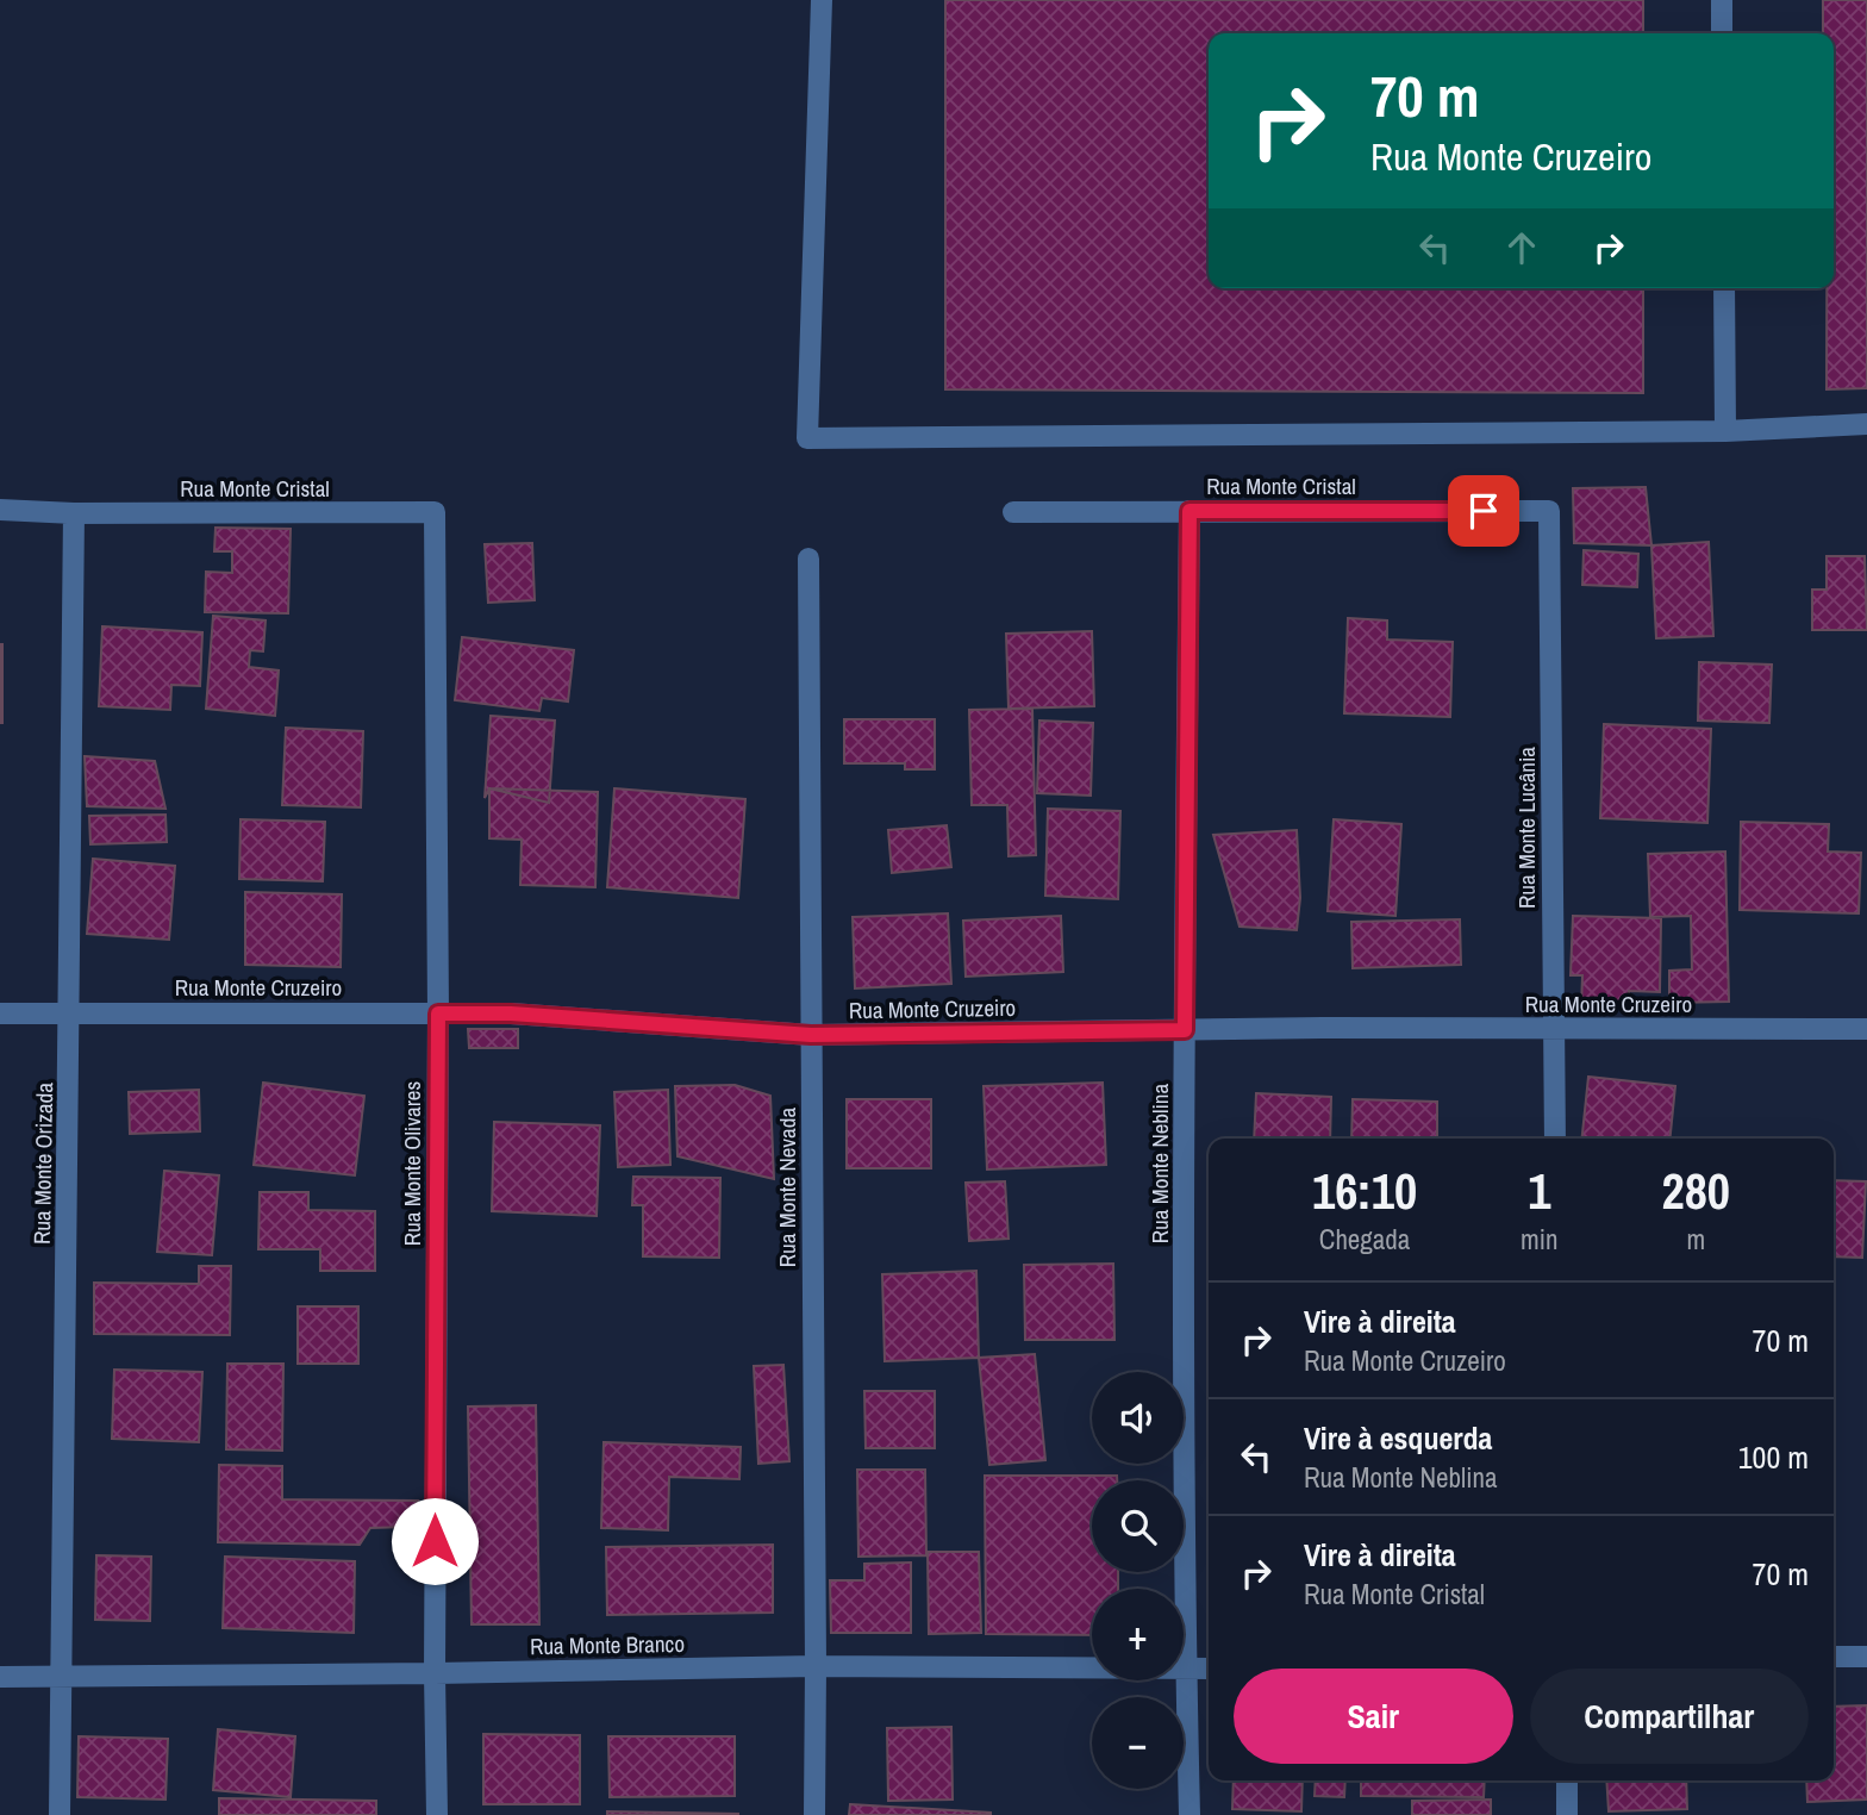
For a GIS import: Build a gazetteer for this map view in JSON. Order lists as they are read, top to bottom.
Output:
{
  "streets": {
    "street": [
      "Rua Monte Cristal",
      "Rua Monte Lucânia",
      "Rua Monte Cruzeiro",
      "Rua Monte Orizada",
      "Rua Monte Olivares",
      "Rua Monte Neblina",
      "Rua Monte Nevada",
      "Rua Monte Branco"
    ]
  },
  "crossings": [
    ["Rua Monte Cristal", "Rua Monte Lucânia"],
    ["Rua Monte Cristal", "Rua Monte Orizada"],
    ["Rua Monte Cristal", "Rua Monte Olivares"],
    ["Rua Monte Cristal", "Rua Monte Neblina"],
    ["Rua Monte Lucânia", "Rua Monte Cruzeiro"],
    ["Rua Monte Cruzeiro", "Rua Monte Orizada"],
    ["Rua Monte Cruzeiro", "Rua Monte Olivares"],
    ["Rua Monte Cruzeiro", "Rua Monte Neblina"],
    ["Rua Monte Cruzeiro", "Rua Monte Nevada"],
    ["Rua Monte Orizada", "Rua Monte Branco"],
    ["Rua Monte Olivares", "Rua Monte Branco"],
    ["Rua Monte Neblina", "Rua Monte Branco"],
    ["Rua Monte Nevada", "Rua Monte Branco"]
  ],
  "page": {
    "turn": ["70 m", "Rua Monte Cruzeiro"],
    "eta": [
      "16:10",
      "Chegada",
      "1",
      "min",
      "280",
      "m"
    ],
    "list": [
      {
        "name": "Vire à direita",
        "note": "Rua Monte Cruzeiro",
        "value": "70 m"
      },
      {
        "name": "Vire à esquerda",
        "note": "Rua Monte Neblina",
        "value": "100 m"
      },
      {
        "name": "Vire à direita",
        "note": "Rua Monte Cristal",
        "value": "70 m"
      }
    ],
    "map_buttons": ["+", "−"],
    "buttons": ["Sair", "Compartilhar"]
  }
}
